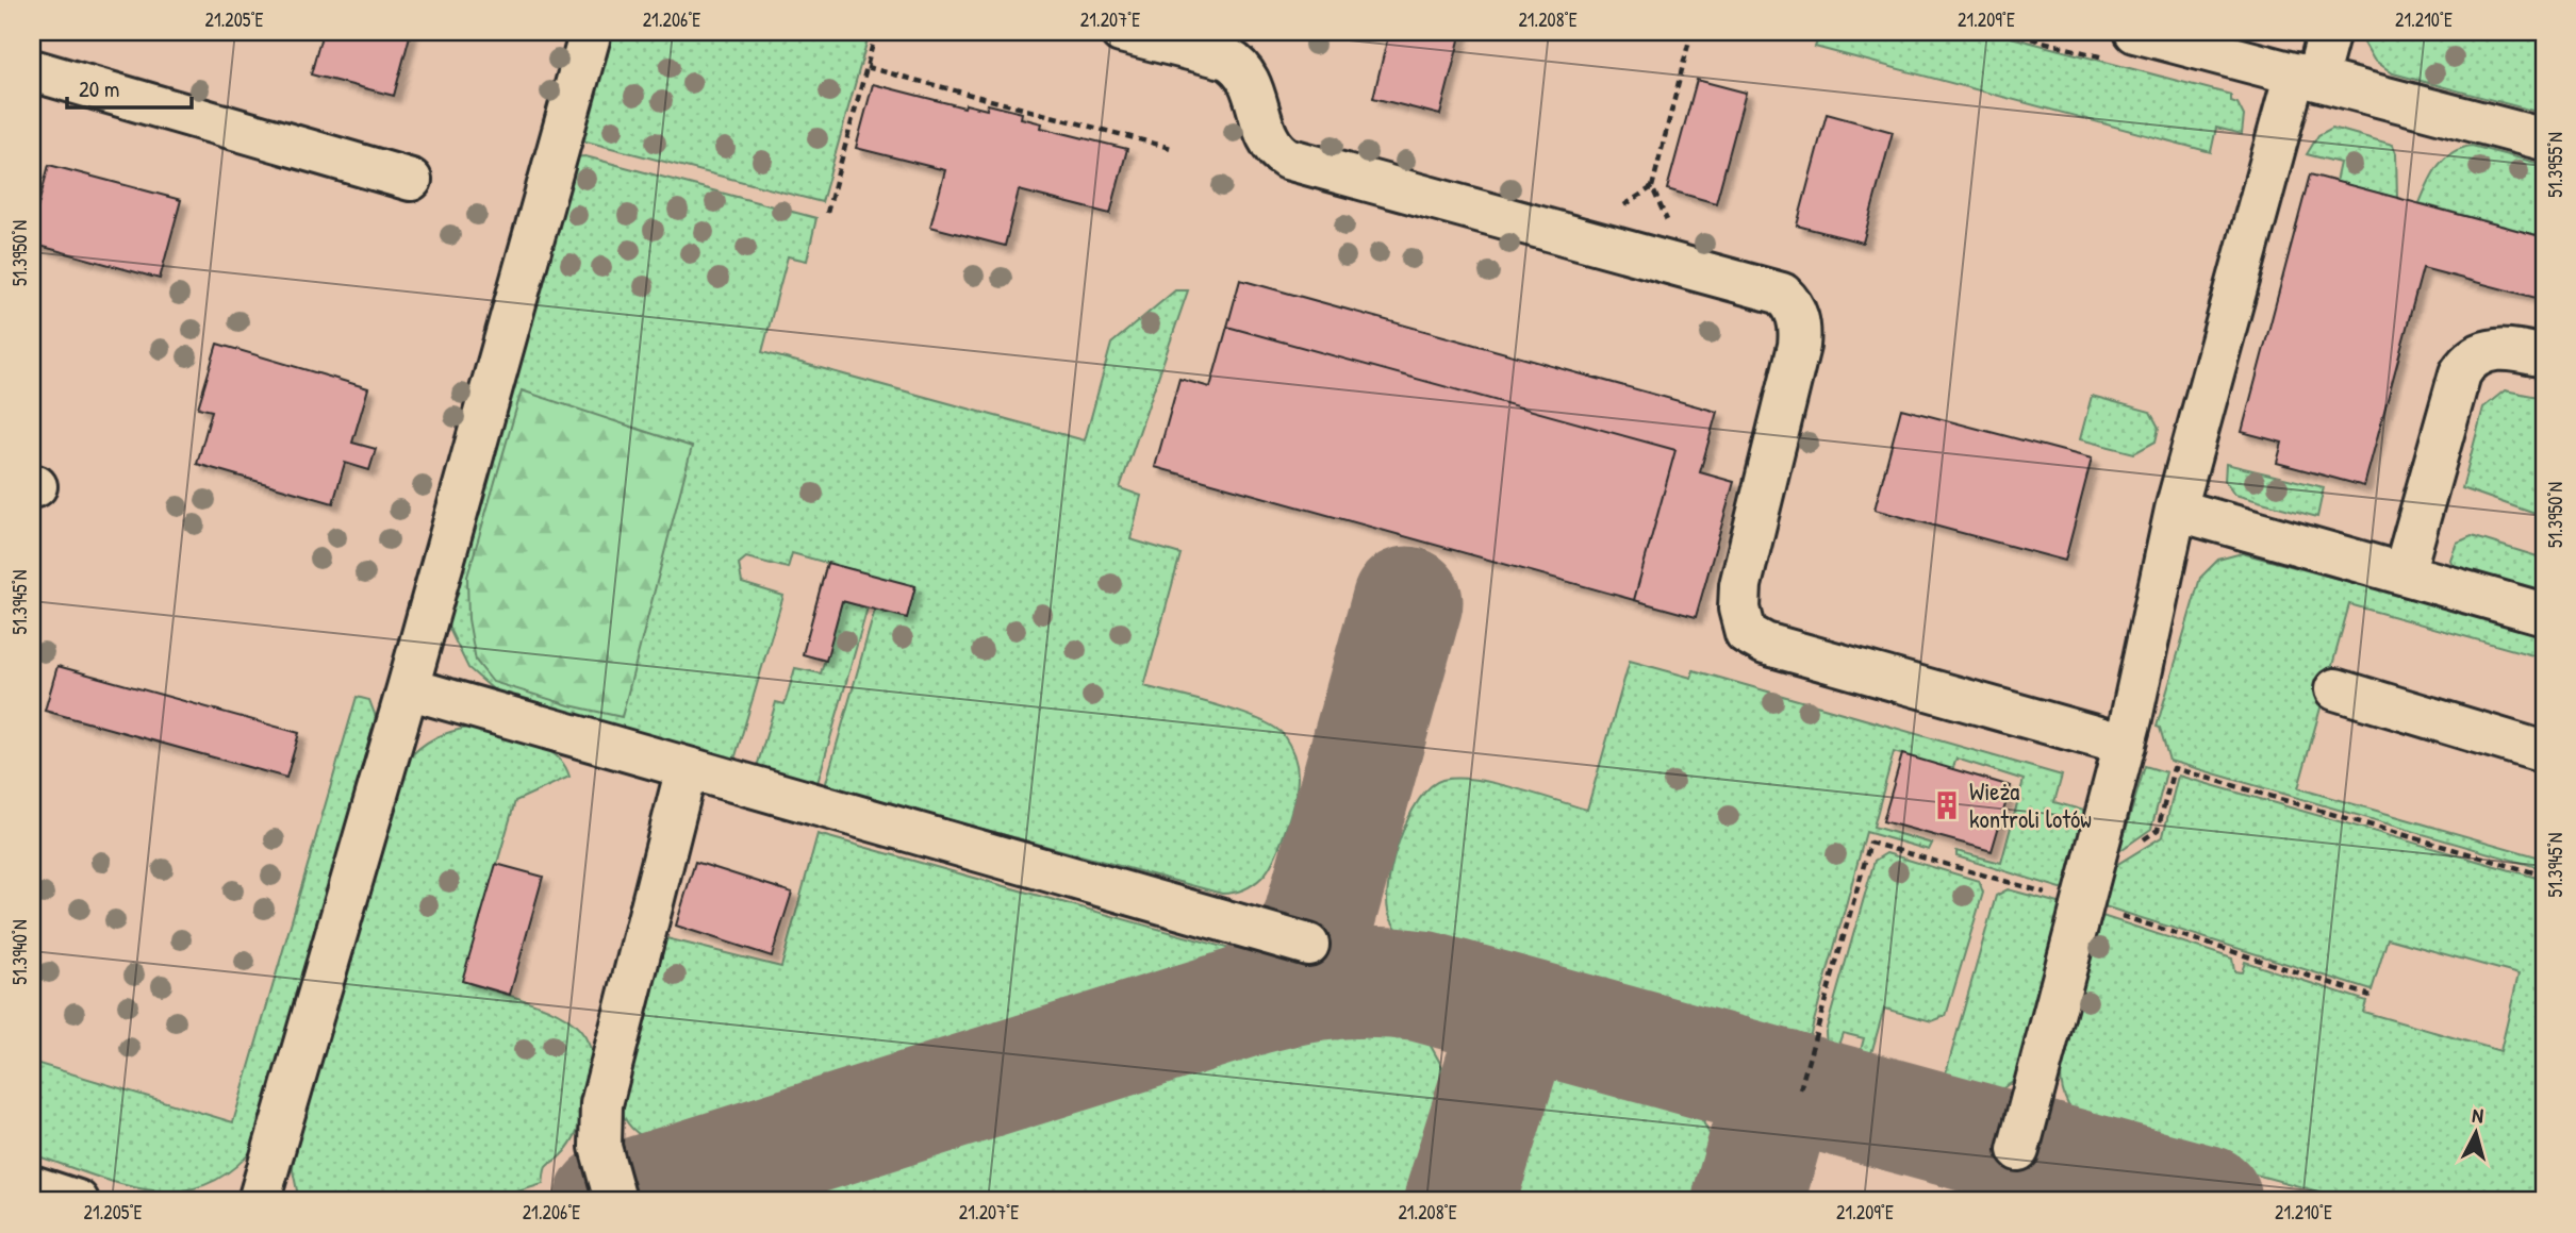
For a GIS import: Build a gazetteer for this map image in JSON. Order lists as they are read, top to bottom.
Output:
{
  "places": {
    "building": ["Wieża kontroli lotów"]
  },
  "scale_bar": "20 m",
  "north": "top",
  "coordinates": [
    "21.205°E",
    "21.206°E",
    "21.207°E",
    "21.208°E",
    "21.209°E",
    "21.210°E",
    "51.3955°N",
    "51.3950°N",
    "51.3945°N",
    "51.3940°N"
  ]
}
